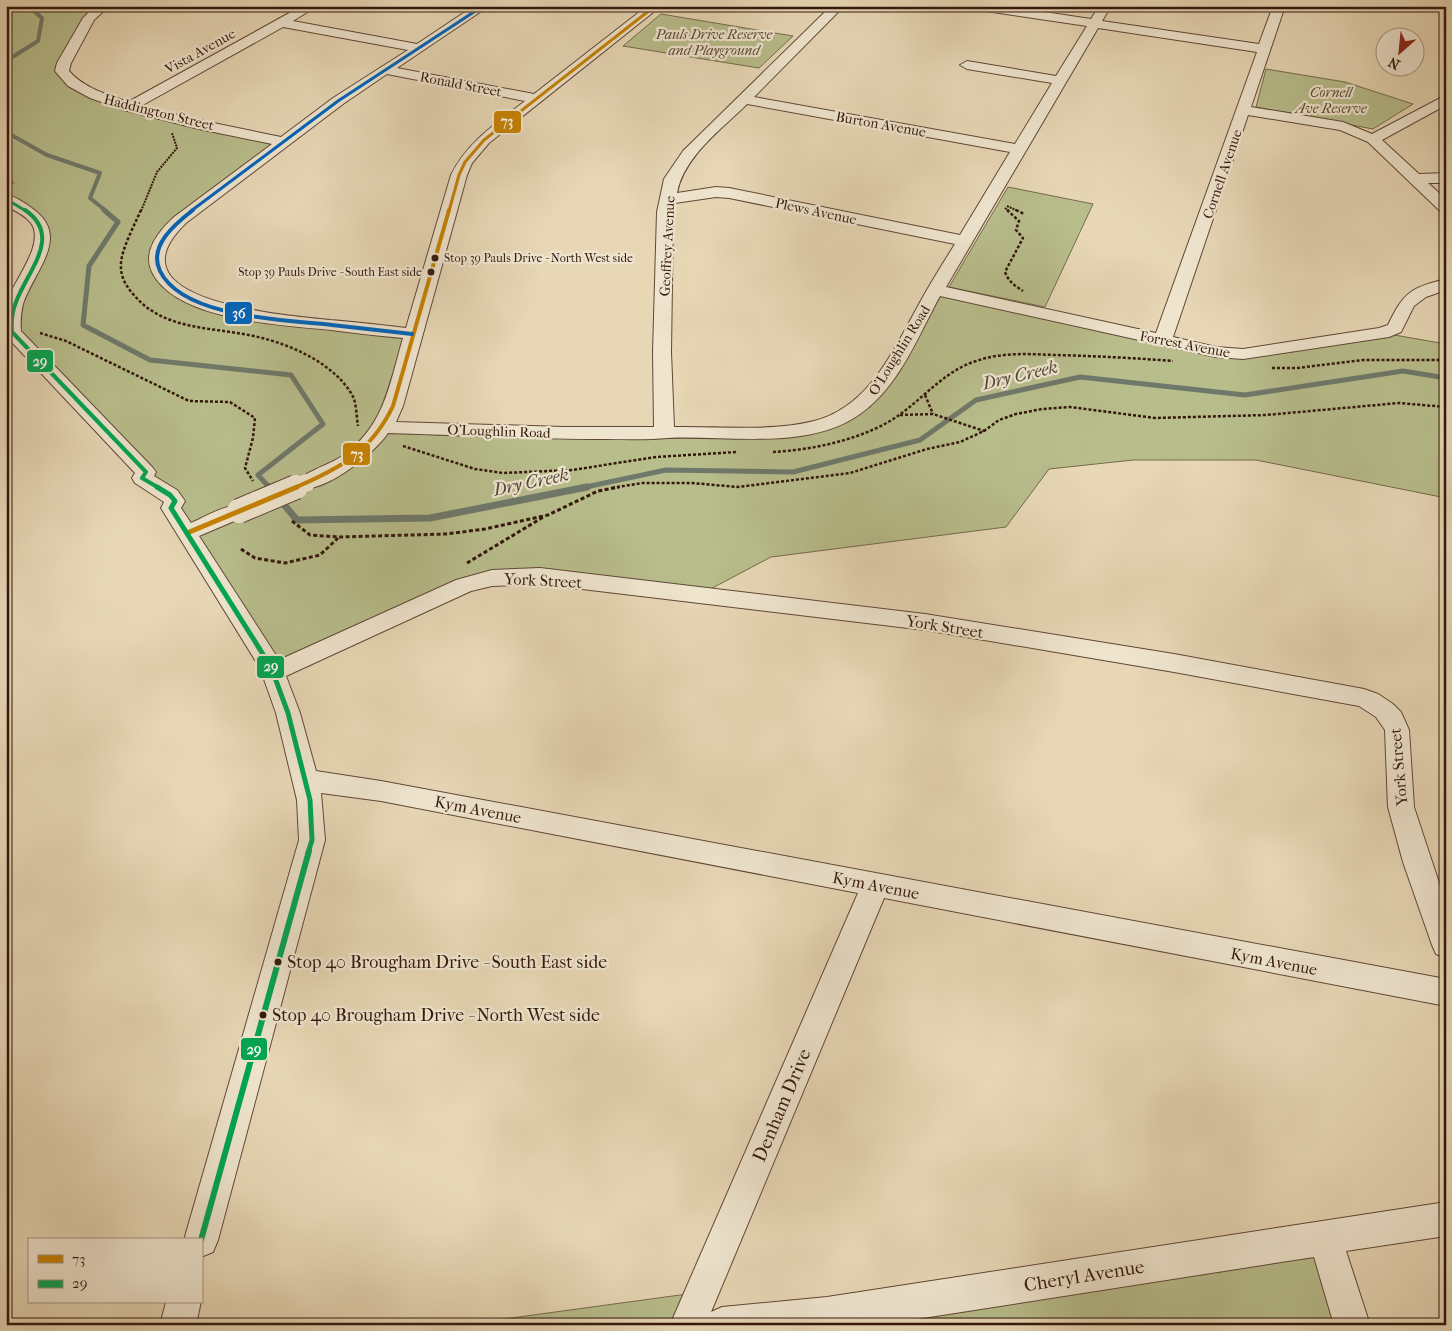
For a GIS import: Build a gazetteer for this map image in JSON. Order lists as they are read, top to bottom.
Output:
{
  "streets": {
    "street": [
      "Vista Avenue",
      "Ronald Street",
      "Haddington Street",
      "Burton Avenue",
      "Cornell Avenue",
      "Plews Avenue",
      "Geoffrey Avenue",
      "Forrest Avenue",
      "O'Loughlin Road",
      "York Street",
      "Kym Avenue",
      "Denham Drive",
      "Cheryl Avenue"
    ]
  },
  "crossings": [
    ["Vista Avenue", "Haddington Street"],
    ["Burton Avenue", "Geoffrey Avenue"],
    ["Burton Avenue", "O'Loughlin Road"],
    ["Cornell Avenue", "Forrest Avenue"],
    ["Plews Avenue", "Geoffrey Avenue"],
    ["Plews Avenue", "O'Loughlin Road"],
    ["Geoffrey Avenue", "O'Loughlin Road"],
    ["Forrest Avenue", "O'Loughlin Road"],
    ["Kym Avenue", "Denham Drive"]
  ],
  "water": ["Dry Creek"],
  "parks": ["Pauls Drive Reserve and Playground", "Cornell Ave Reserve"],
  "places": [
    "Stop 39 Pauls Drive - North West side",
    "Stop 39 Pauls Drive - South East side",
    "Stop 40 Brougham Drive - South East side",
    "Stop 40 Brougham Drive - North West side"
  ],
  "lines": ["transit line 73", "transit line 36", "transit line 29"],
  "legend": ["73", "29"],
  "north": "bottom left"
}
